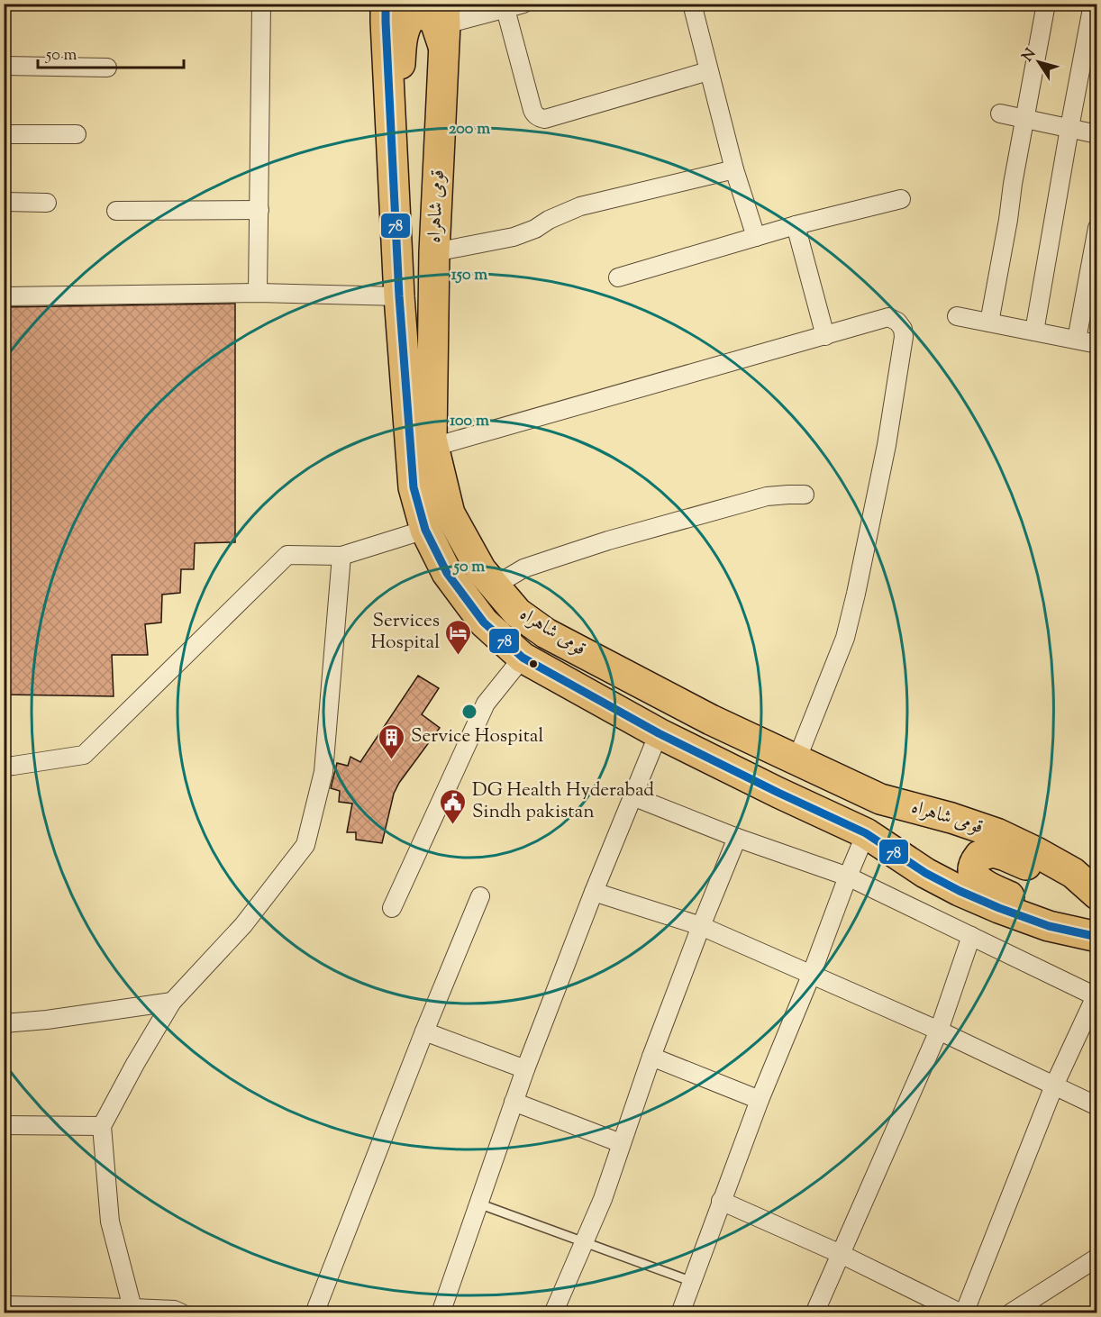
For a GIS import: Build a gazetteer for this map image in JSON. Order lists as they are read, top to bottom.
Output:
{
  "streets": {
    "highway": ["قومی شاہراہ"]
  },
  "places": {
    "hotel": ["Services Hospital"],
    "building": ["Service Hospital"],
    "public building": ["DG Health Hyderabad Sindh pakistan"]
  },
  "lines": ["transit line 78"],
  "scale_bar": "50 m",
  "north": "top left",
  "rings": [
    "200 m",
    "150 m",
    "100 m",
    "50 m"
  ]
}
